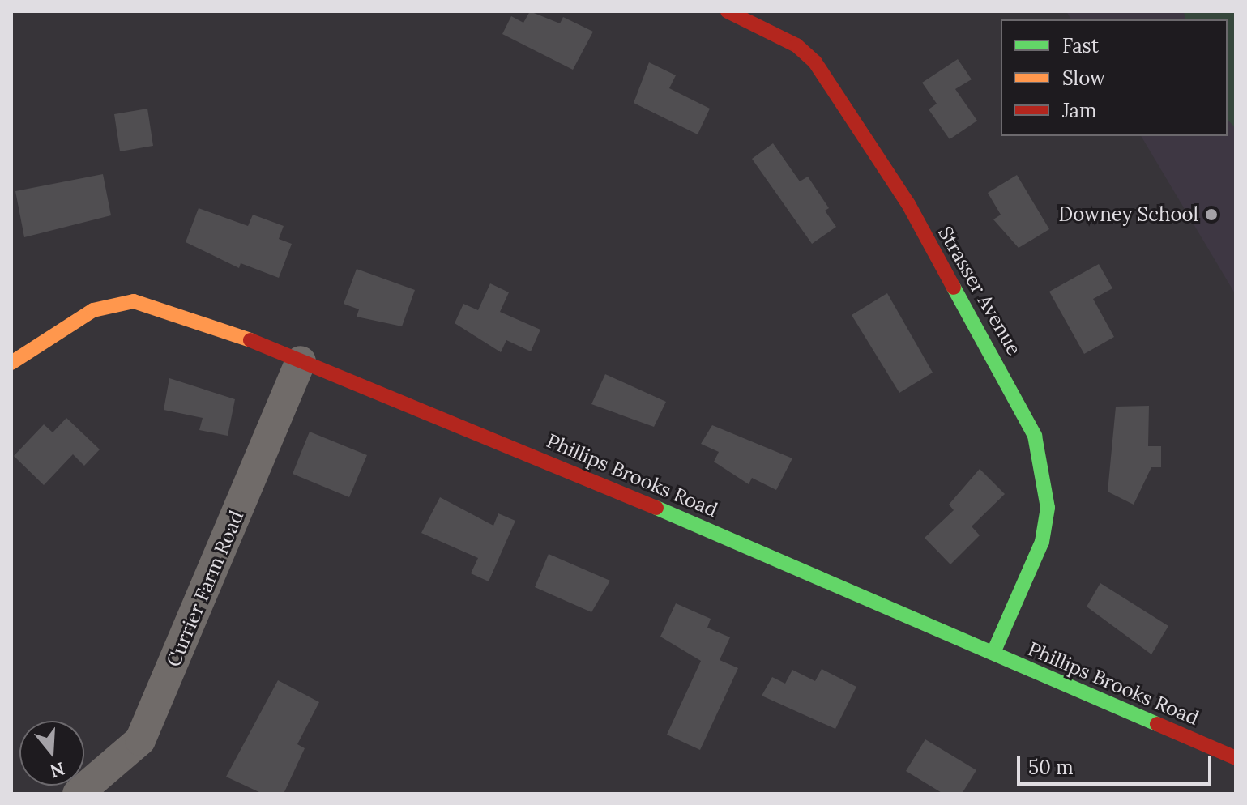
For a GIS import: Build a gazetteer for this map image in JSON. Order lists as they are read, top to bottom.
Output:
{
  "streets": {
    "street": ["Strasser Avenue", "Phillips Brooks Road", "Currier Farm Road"]
  },
  "crossings": [
    ["Strasser Avenue", "Phillips Brooks Road"],
    ["Phillips Brooks Road", "Currier Farm Road"]
  ],
  "places": ["Downey School"],
  "legend": ["Fast", "Slow", "Jam"],
  "scale_bar": "50 m",
  "north": "bottom"
}
